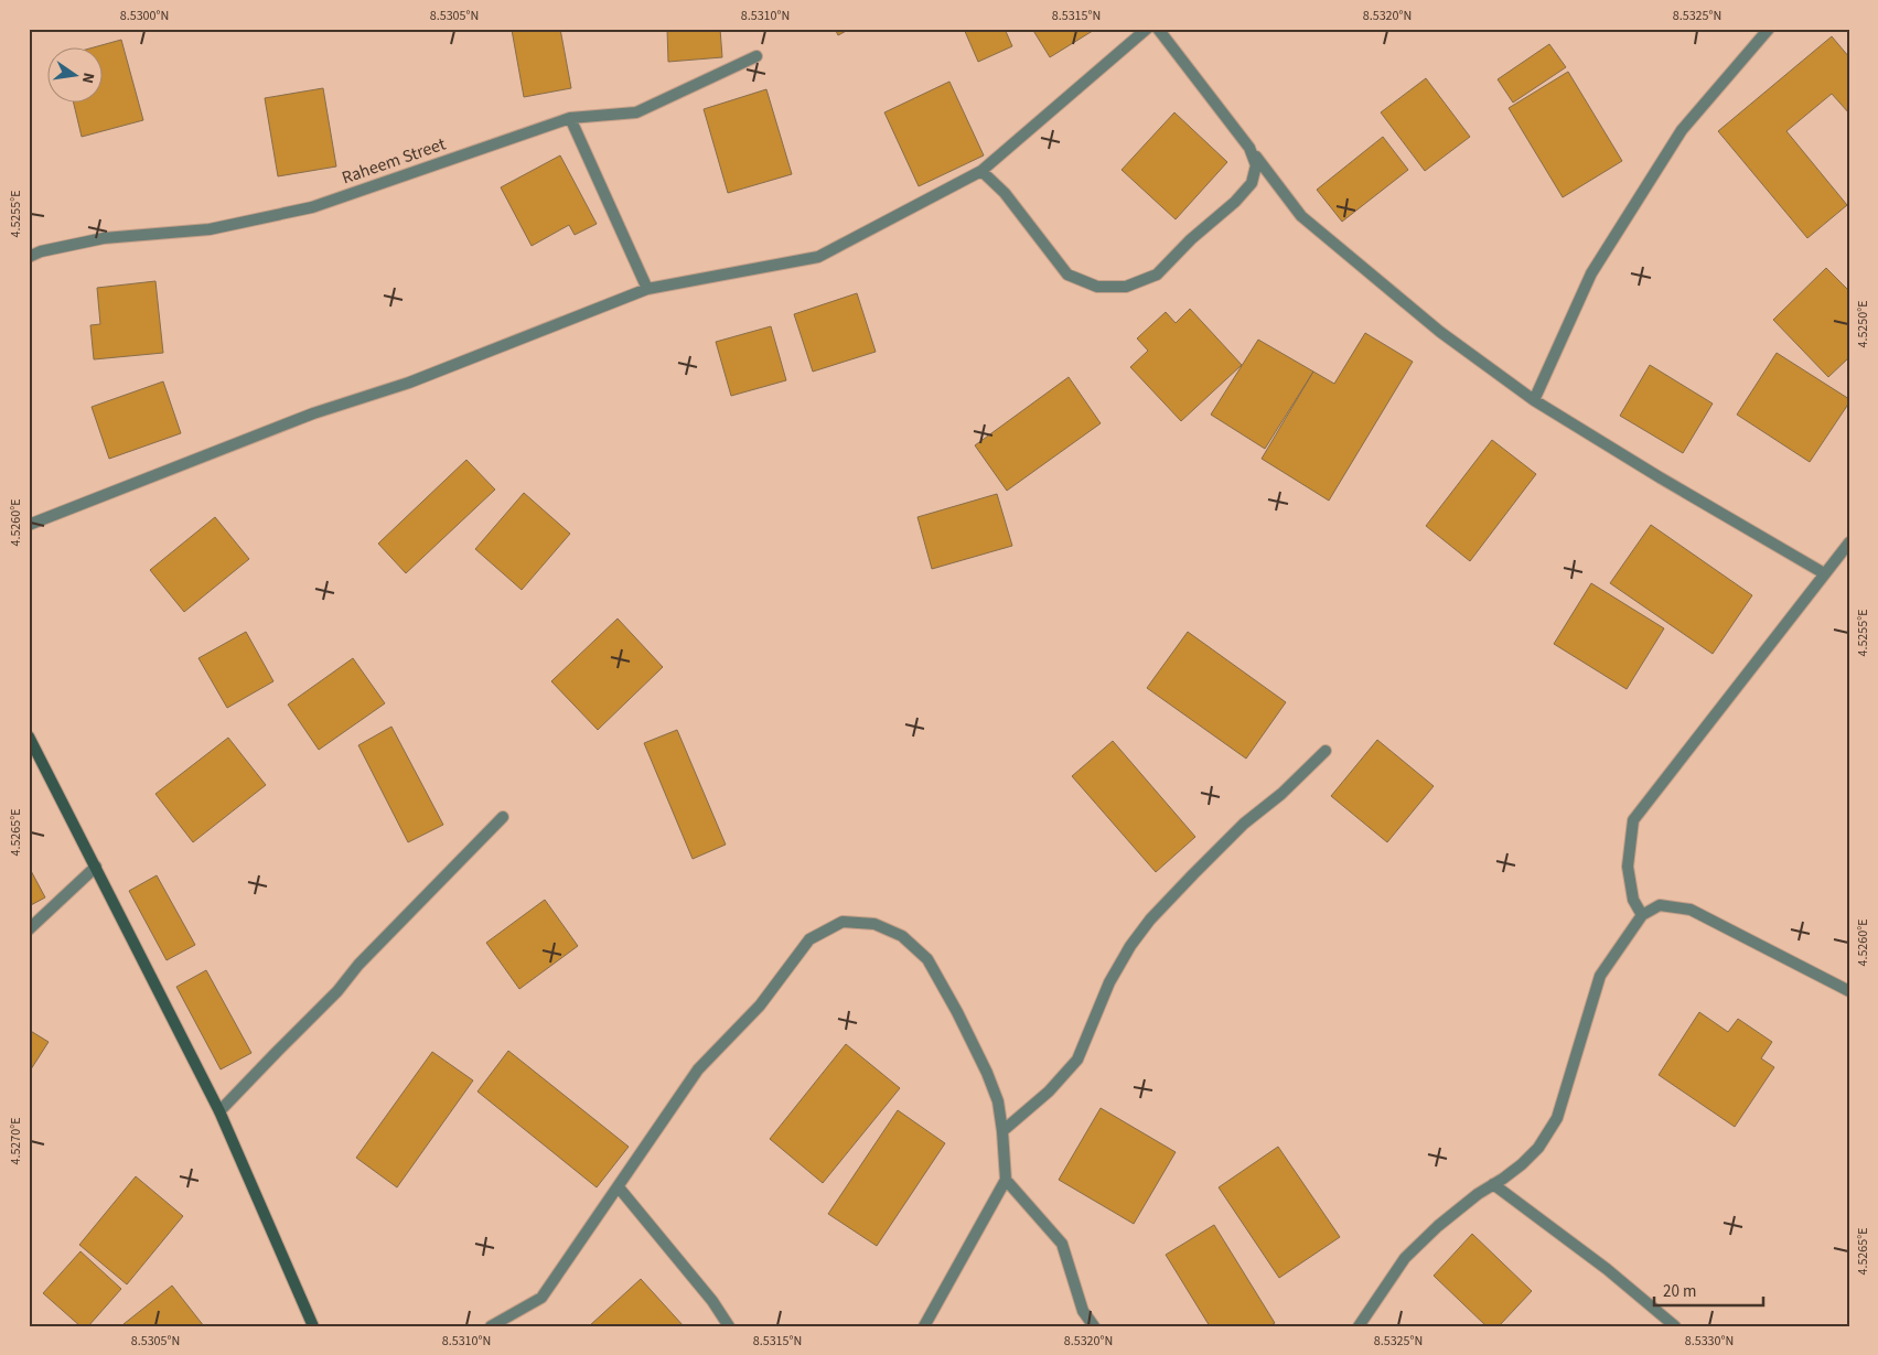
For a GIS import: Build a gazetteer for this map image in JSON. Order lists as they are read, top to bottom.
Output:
{
  "streets": {
    "street": ["Raheem Street"]
  },
  "scale_bar": "20 m",
  "north": "right",
  "coordinates": [
    "8.5300°N",
    "8.5305°N",
    "8.5310°N",
    "8.5315°N",
    "8.5320°N",
    "8.5325°N",
    "4.5255°E",
    "4.5250°E",
    "4.5260°E",
    "4.5265°E",
    "4.5270°E",
    "8.5330°N"
  ]
}
